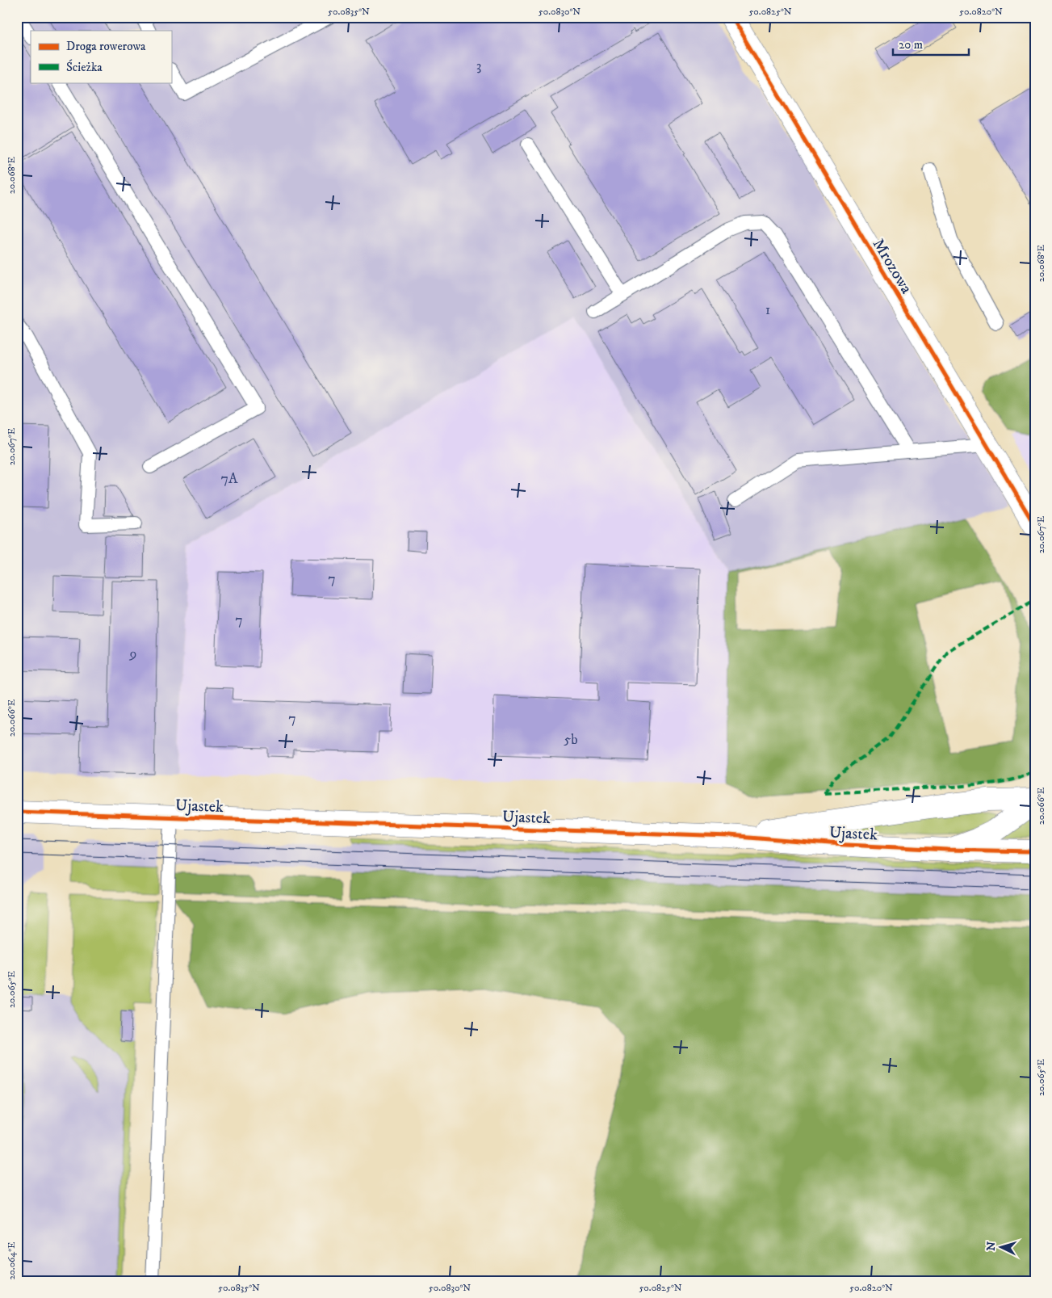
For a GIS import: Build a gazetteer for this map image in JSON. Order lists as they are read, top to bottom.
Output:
{
  "streets": {
    "street": ["Mrozowa", "Ujastek"]
  },
  "house_numbers": [
    "3",
    "1",
    "7A",
    "7",
    "7",
    "9",
    "7",
    "5b"
  ],
  "legend": ["Droga rowerowa", "Ścieżka"],
  "scale_bar": "20 m",
  "north": "left",
  "coordinates": [
    "50.0835°N",
    "50.0830°N",
    "50.0825°N",
    "50.0820°N",
    "20.068°E",
    "20.067°E",
    "20.066°E",
    "20.065°E",
    "20.064°E"
  ]
}
